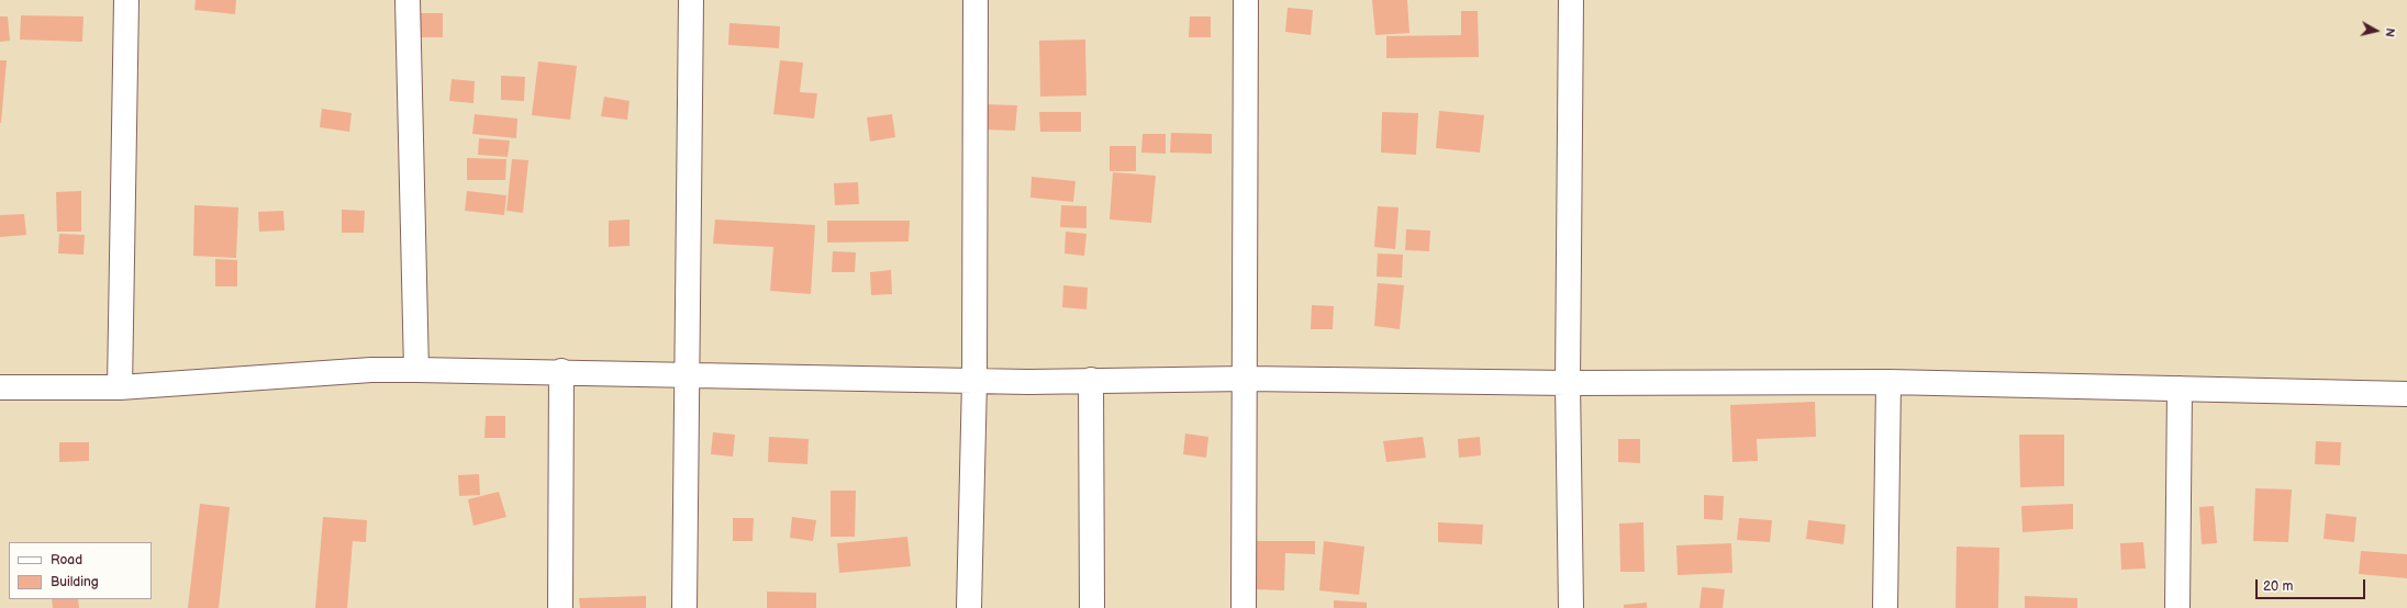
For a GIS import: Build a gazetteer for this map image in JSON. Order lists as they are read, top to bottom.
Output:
{
  "legend": ["Road", "Building"],
  "scale_bar": "20 m",
  "north": "right"
}
